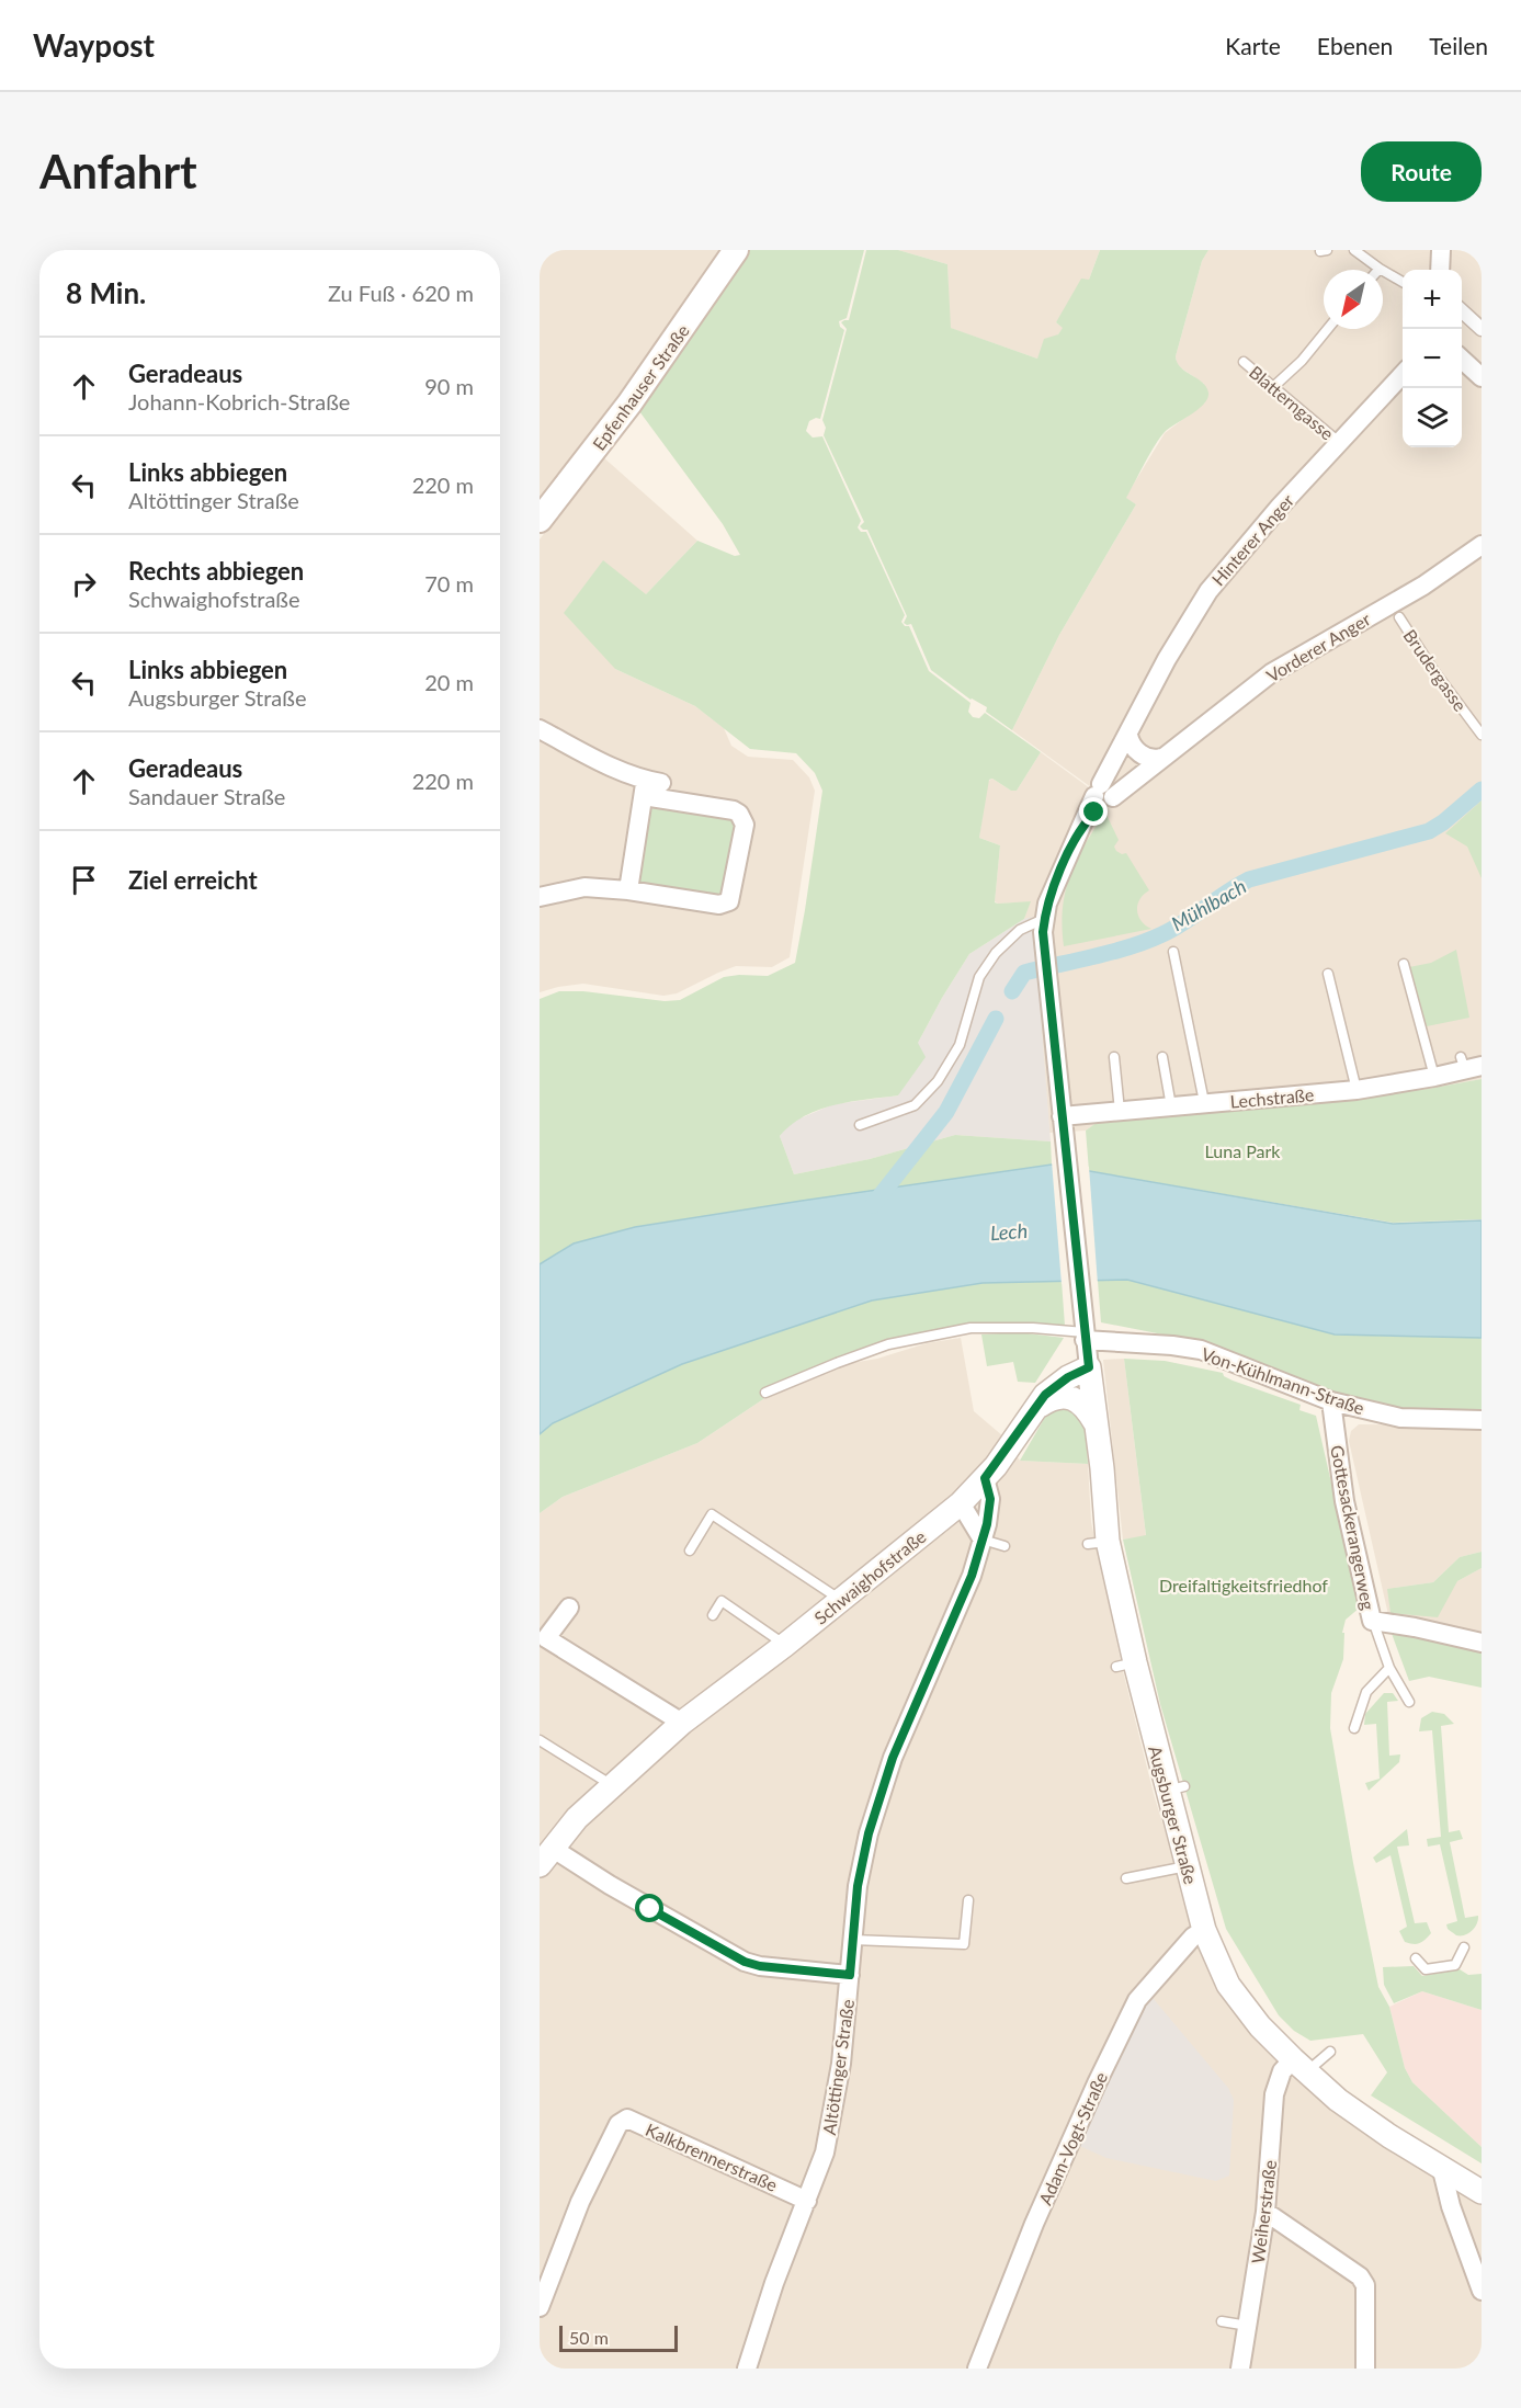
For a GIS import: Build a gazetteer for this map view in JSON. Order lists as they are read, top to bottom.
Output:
{
  "streets": {
    "main road": ["Epfenhauser Straße"],
    "street": [
      "Hinterer Anger",
      "Vorderer Anger",
      "Lechstraße",
      "Von-Kühlmann-Straße",
      "Gottesackerangerweg",
      "Schwaighofstraße",
      "Augsburger Straße",
      "Altöttinger Straße",
      "Adam-Vogt-Straße",
      "Kalkbrennerstraße",
      "Weiherstraße"
    ],
    "lane": ["Blatterngasse", "Brudergasse"]
  },
  "crossings": [
    ["Blatterngasse", "Hinterer Anger"],
    ["Hinterer Anger", "Vorderer Anger"],
    ["Hinterer Anger", "Augsburger Straße"],
    ["Vorderer Anger", "Brudergasse"],
    ["Lechstraße", "Augsburger Straße"],
    ["Von-Kühlmann-Straße", "Gottesackerangerweg"],
    ["Von-Kühlmann-Straße", "Augsburger Straße"],
    ["Schwaighofstraße", "Augsburger Straße"],
    ["Schwaighofstraße", "Altöttinger Straße"],
    ["Augsburger Straße", "Adam-Vogt-Straße"],
    ["Augsburger Straße", "Weiherstraße"],
    ["Altöttinger Straße", "Kalkbrennerstraße"]
  ],
  "water": ["Mühlbach", "Lech"],
  "parks": ["Luna Park", "Dreifaltigkeitsfriedhof"],
  "scale_bar": "50 m",
  "north": "bottom left",
  "page": {
    "header": "Waypost",
    "nav": ["Karte", "Ebenen", "Teilen"],
    "buttons": "Route",
    "title": "Anfahrt",
    "heading": ["8 Min.", "Zu Fuß · 620 m"],
    "map_buttons": ["+", "−"],
    "list": [
      ["Geradeaus", "Johann-Kobrich-Straße", "90 m"],
      ["Links abbiegen", "Altöttinger Straße", "220 m"],
      ["Rechts abbiegen", "Schwaighofstraße", "70 m"],
      ["Links abbiegen", "Augsburger Straße", "20 m"],
      ["Geradeaus", "Sandauer Straße", "220 m"],
      "Ziel erreicht"
    ],
    "scale": "50 m"
  }
}
